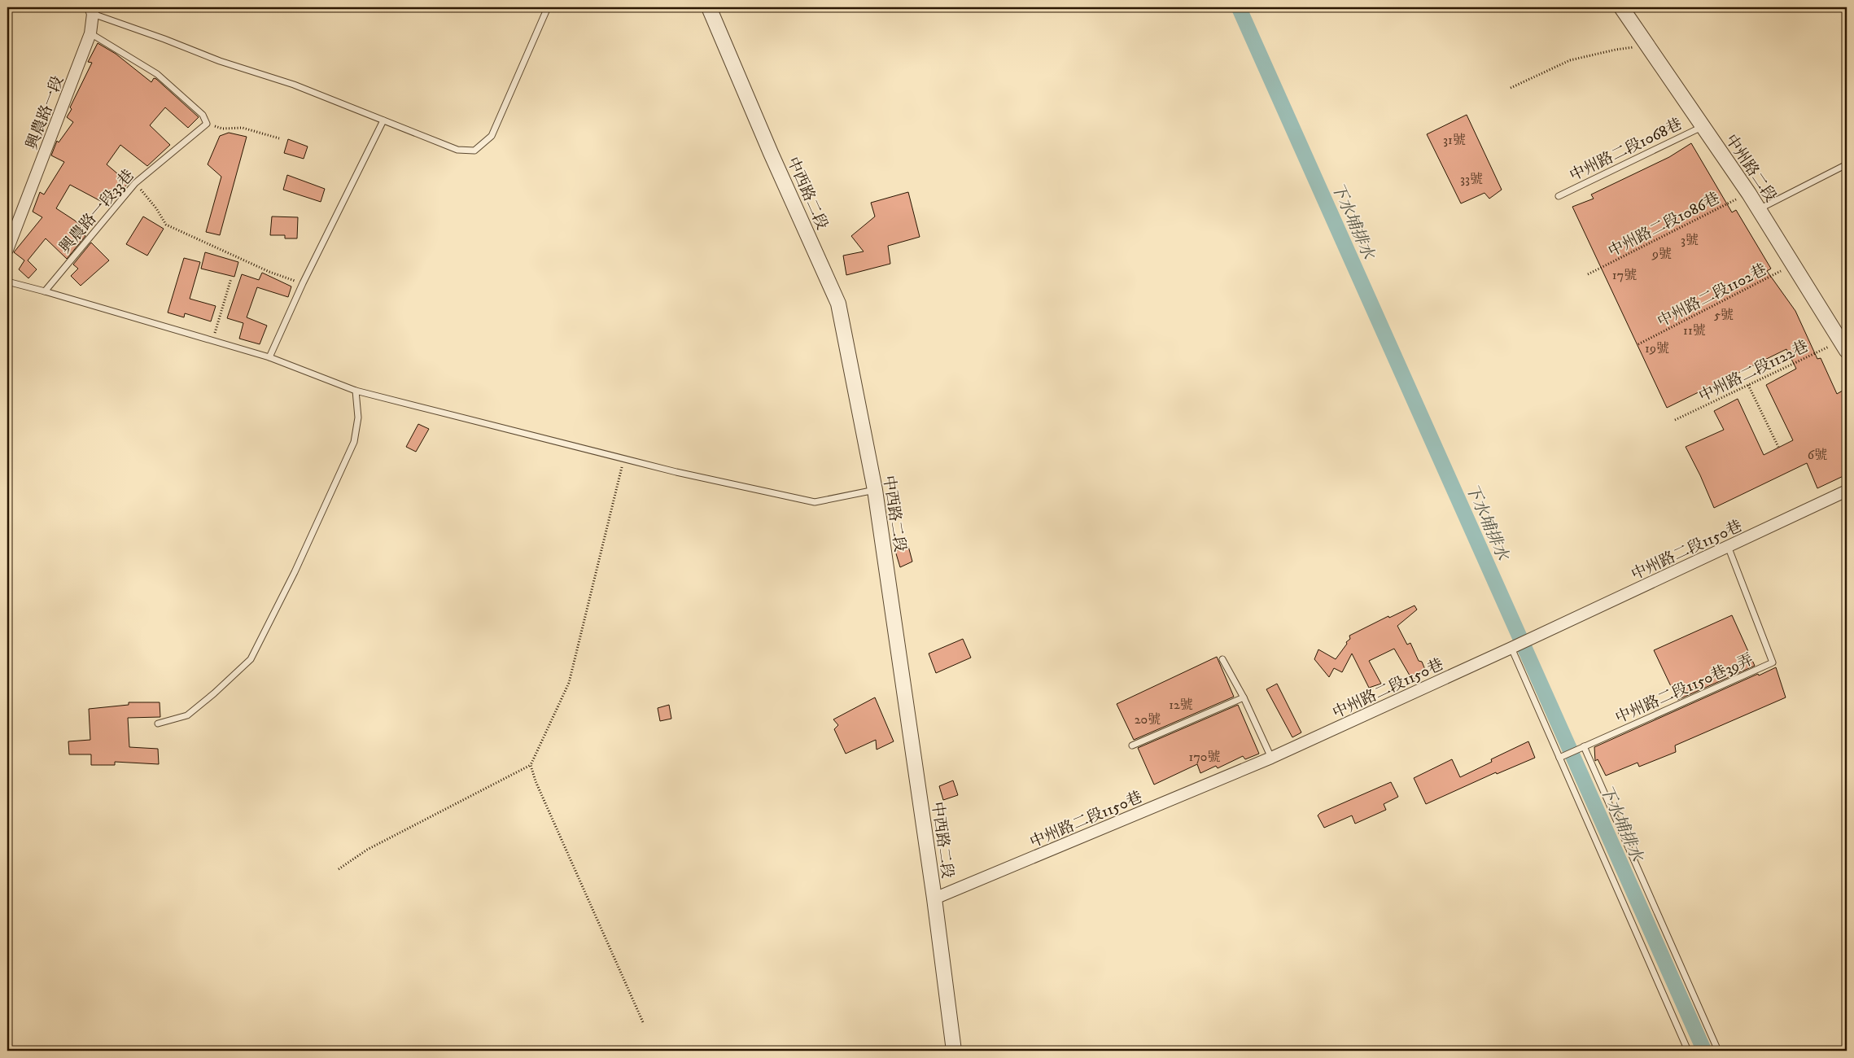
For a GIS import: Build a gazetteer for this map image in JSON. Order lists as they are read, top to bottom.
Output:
{
  "streets": {
    "street": [
      "興農路一段",
      "中州路二段",
      "中西路二段",
      "中州路二段1150巷"
    ],
    "lane": ["中州路二段1068巷", "興農路一段33巷", "中州路二段1150巷39弄"],
    "path": ["中州路二段1086巷", "中州路二段1102巷", "中州路二段1122巷"]
  },
  "crossings": [
    ["中州路二段1068巷", "中州路二段"],
    ["中州路二段", "中州路二段1086巷"],
    ["中州路二段", "中州路二段1102巷"],
    ["中州路二段", "中州路二段1122巷"],
    ["中西路二段", "中州路二段1150巷"],
    ["中州路二段1150巷", "中州路二段1150巷39弄"]
  ],
  "water": ["下水埔排水"],
  "house_numbers": [
    "31號",
    "33號",
    "3號",
    "9號",
    "17號",
    "5號",
    "11號",
    "19號",
    "6號",
    "12號",
    "20號",
    "170號"
  ]
}
